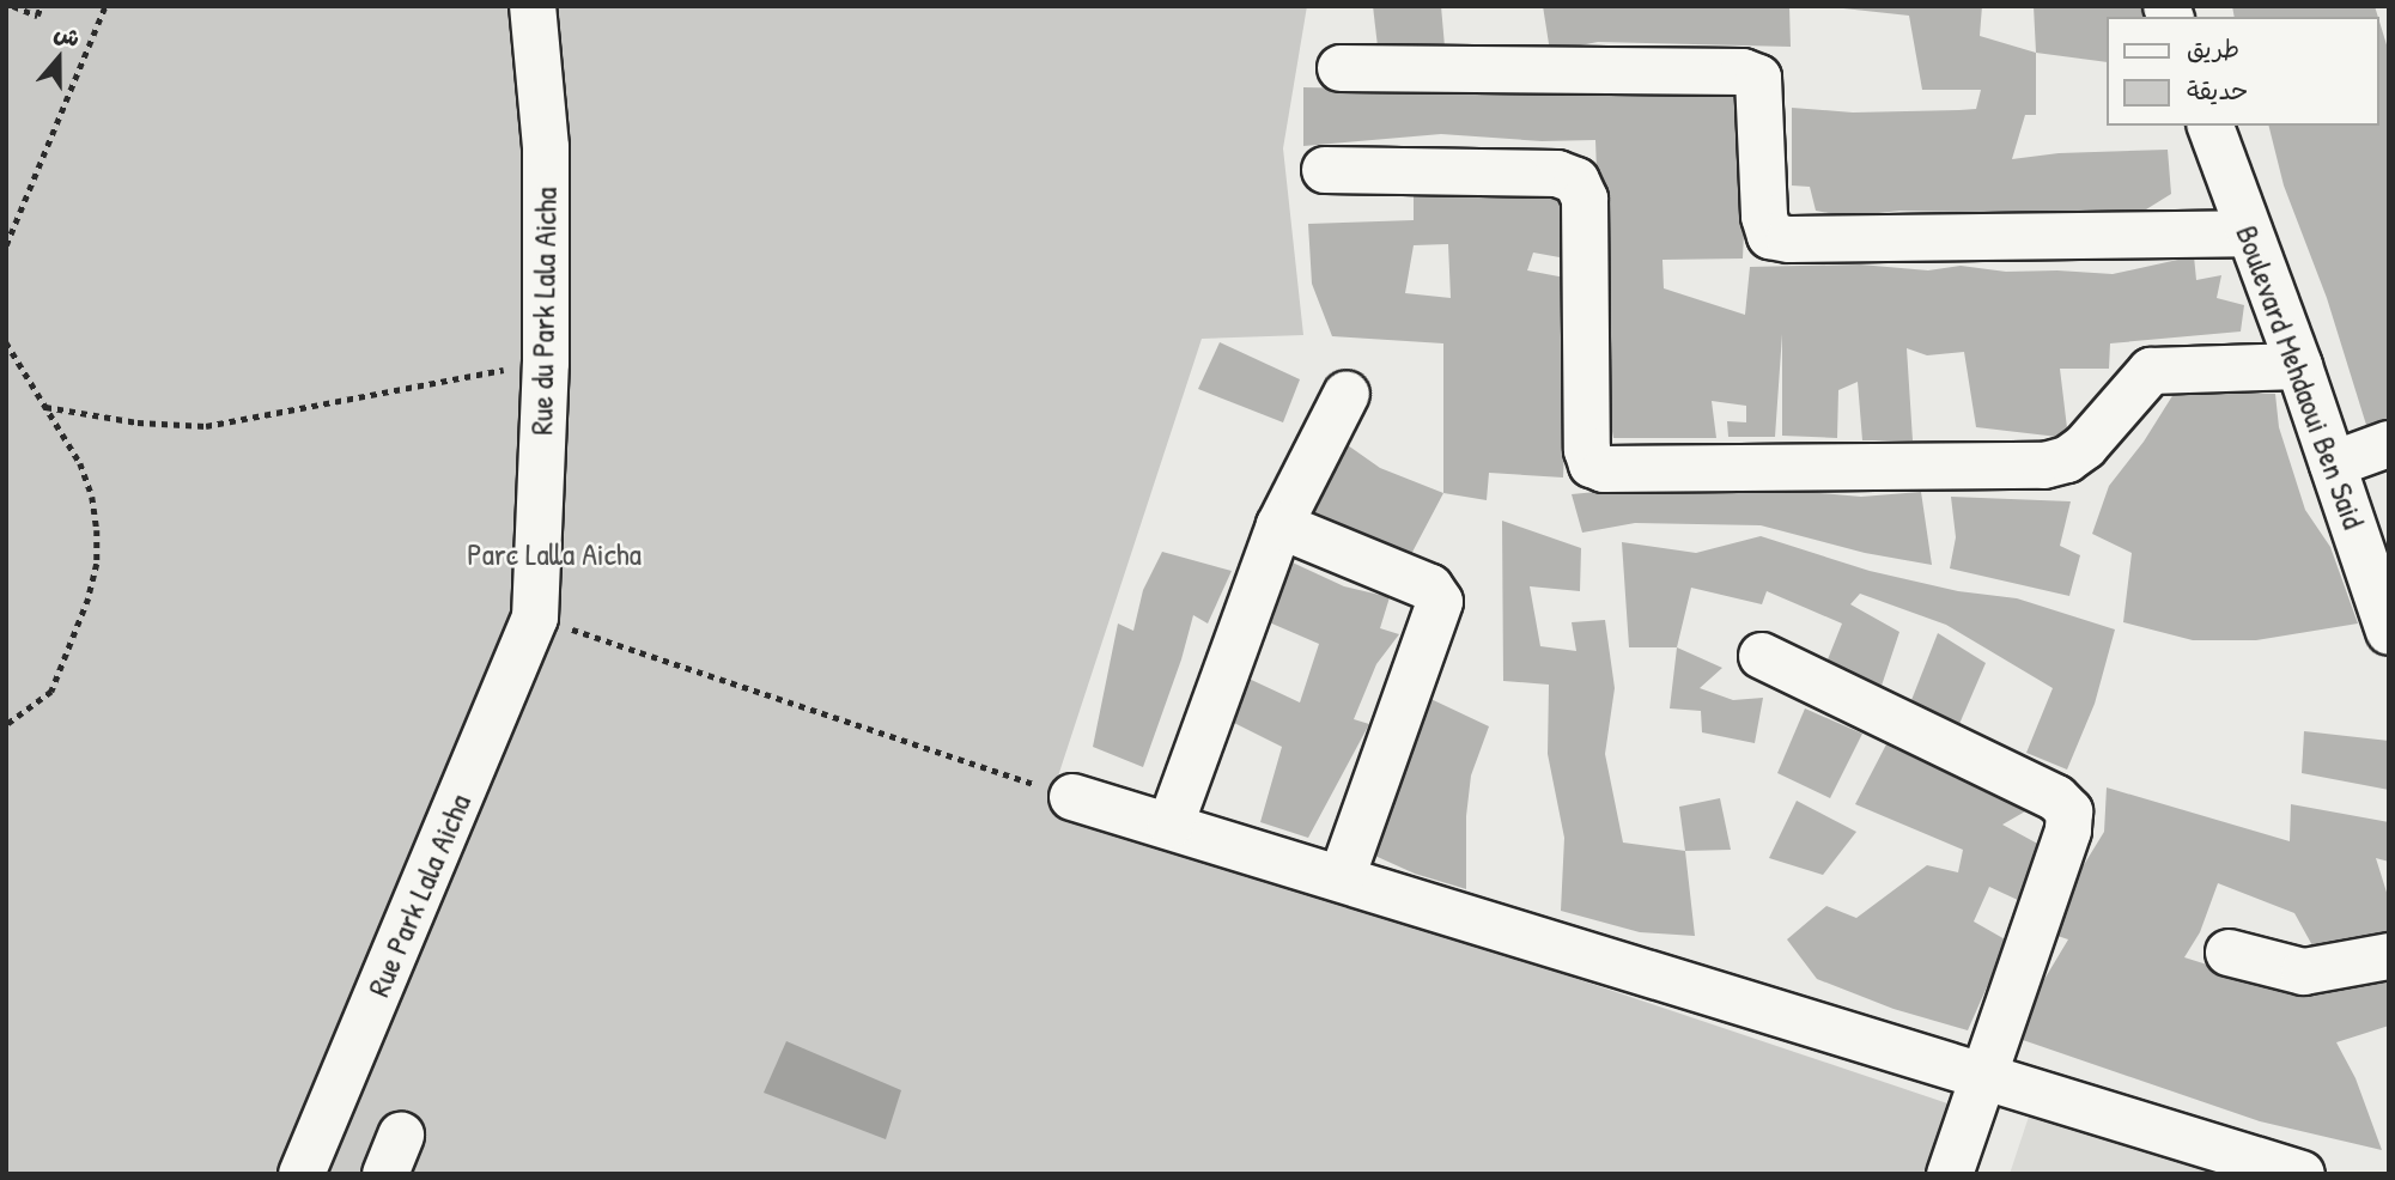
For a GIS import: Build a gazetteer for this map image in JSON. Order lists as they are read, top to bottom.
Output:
{
  "streets": {
    "street": ["Rue du Park Lala Aicha", "Boulevard Mehdaoui Ben Said", "Rue Park Lala Aicha"]
  },
  "crossings": [
    ["Rue du Park Lala Aicha", "Rue Park Lala Aicha"]
  ],
  "parks": ["Parc Lalla Aicha"],
  "legend": ["طريق", "حديقة"],
  "north": "top"
}
